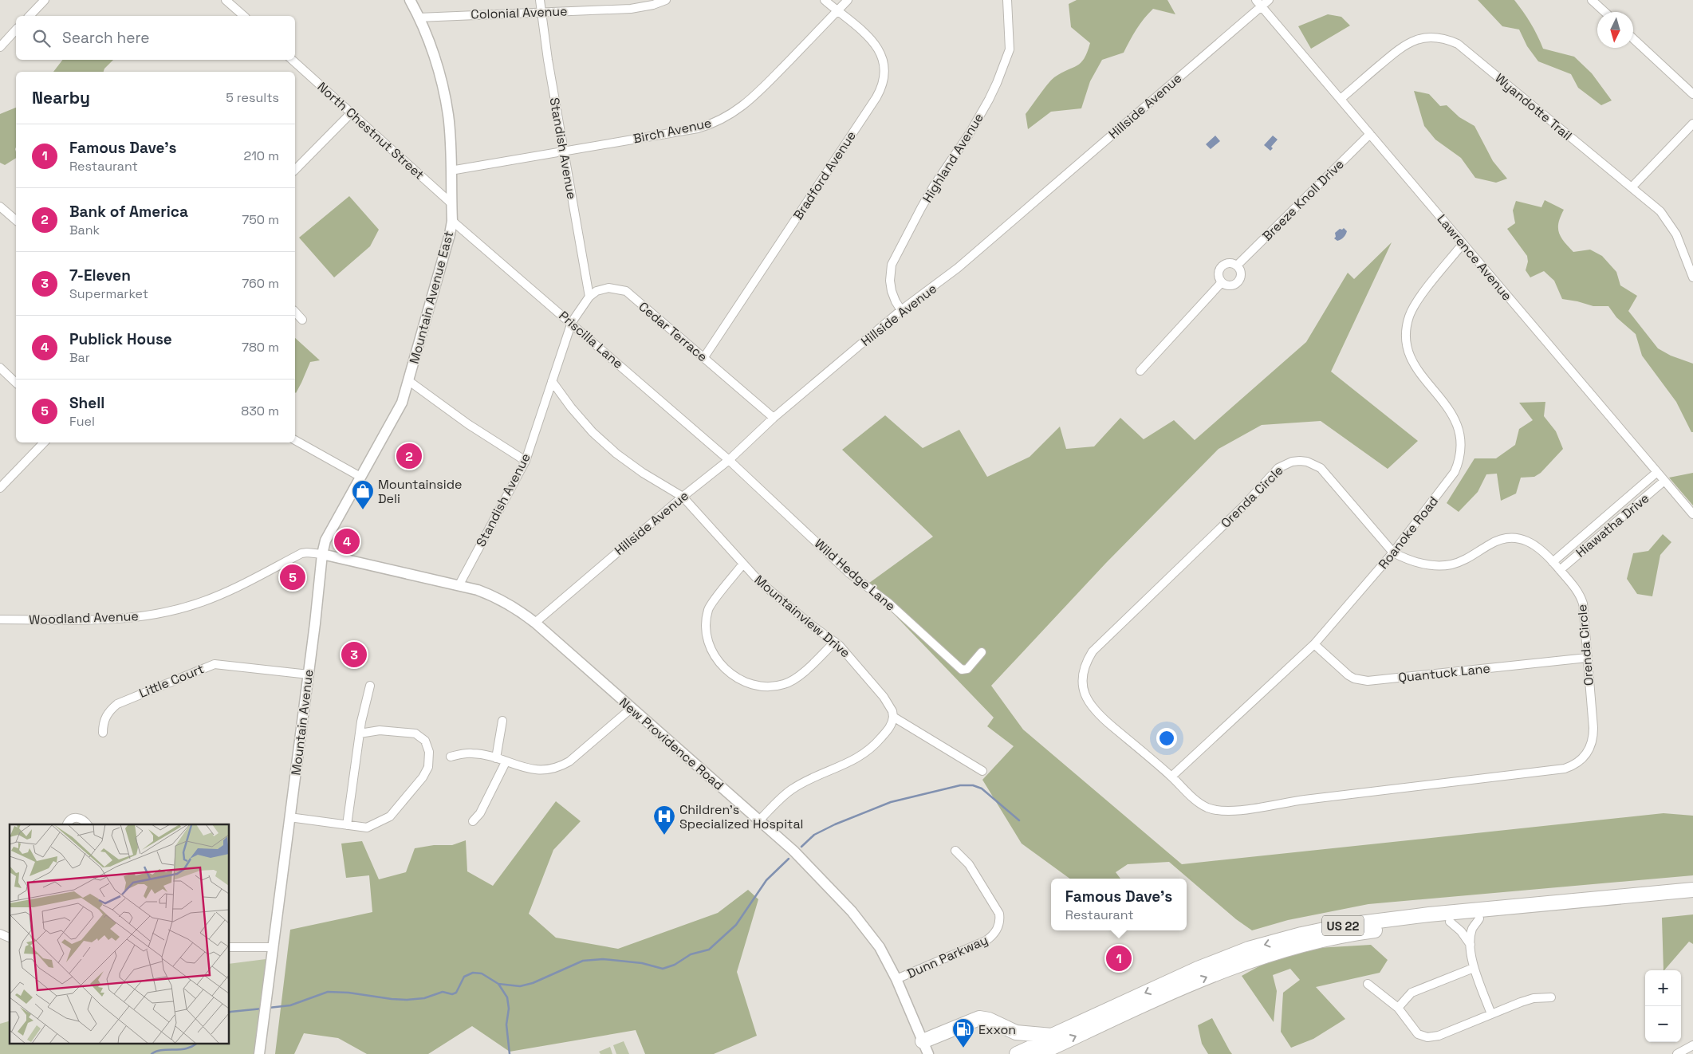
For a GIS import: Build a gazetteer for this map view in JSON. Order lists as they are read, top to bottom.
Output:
{
  "streets": {
    "highway": ["US 22"],
    "street": [
      "Colonial Avenue",
      "Hillside Avenue",
      "Wyandotte Trail",
      "North Chestnut Street",
      "Birch Avenue",
      "Standish Avenue",
      "Highland Avenue",
      "Bradford Avenue",
      "Breeze Knoll Drive",
      "Lawrence Avenue",
      "Mountain Avenue East",
      "Cedar Terrace",
      "Priscilla Lane",
      "Orenda Circle",
      "Hiawatha Drive",
      "Roanoke Road",
      "Wild Hedge Lane",
      "Mountainview Drive",
      "Woodland Avenue",
      "Quantuck Lane",
      "Little Court",
      "Mountain Avenue",
      "New Providence Road",
      "Dunn Parkway"
    ]
  },
  "crossings": [
    ["Colonial Avenue", "Standish Avenue"],
    ["Colonial Avenue", "Mountain Avenue East"],
    ["Hillside Avenue", "Highland Avenue"],
    ["Hillside Avenue", "Lawrence Avenue"],
    ["Hillside Avenue", "Cedar Terrace"],
    ["Hillside Avenue", "Priscilla Lane"],
    ["Hillside Avenue", "Wild Hedge Lane"],
    ["Hillside Avenue", "Mountainview Drive"],
    ["Hillside Avenue", "New Providence Road"],
    ["Wyandotte Trail", "Lawrence Avenue"],
    ["North Chestnut Street", "Mountain Avenue East"],
    ["Birch Avenue", "Standish Avenue"],
    ["Birch Avenue", "Bradford Avenue"],
    ["Birch Avenue", "Mountain Avenue East"],
    ["Standish Avenue", "Cedar Terrace"],
    ["Standish Avenue", "Priscilla Lane"],
    ["Standish Avenue", "Mountainview Drive"],
    ["Standish Avenue", "New Providence Road"],
    ["Bradford Avenue", "Cedar Terrace"],
    ["Breeze Knoll Drive", "Lawrence Avenue"],
    ["Lawrence Avenue", "Hiawatha Drive"],
    ["Lawrence Avenue", "Roanoke Road"],
    ["Mountain Avenue East", "Priscilla Lane"],
    ["Mountain Avenue East", "Mountain Avenue"],
    ["Priscilla Lane", "Wild Hedge Lane"],
    ["Orenda Circle", "Hiawatha Drive"],
    ["Orenda Circle", "Roanoke Road"],
    ["Orenda Circle", "Quantuck Lane"],
    ["Roanoke Road", "Quantuck Lane"],
    ["Woodland Avenue", "Mountain Avenue"],
    ["Woodland Avenue", "New Providence Road"],
    ["Little Court", "Mountain Avenue"],
    ["Mountain Avenue", "New Providence Road"],
    ["New Providence Road", "Dunn Parkway"]
  ],
  "places": {
    "shop": ["Mountainside Deli"],
    "hospital": ["Children's Specialized Hospital"],
    "fuel station": ["Exxon"]
  },
  "north": "bottom",
  "page": {
    "search": "Search here",
    "heading": ["Nearby", "5 results"],
    "list": [
      {
        "mark": "1",
        "name": "Famous Dave's",
        "note": "Restaurant",
        "value": "210 m"
      },
      {
        "mark": "2",
        "name": "Bank of America",
        "note": "Bank",
        "value": "750 m"
      },
      {
        "mark": "3",
        "name": "7-Eleven",
        "note": "Supermarket",
        "value": "760 m"
      },
      {
        "mark": "4",
        "name": "Publick House",
        "note": "Bar",
        "value": "780 m"
      },
      {
        "mark": "5",
        "name": "Shell",
        "note": "Fuel",
        "value": "830 m"
      }
    ],
    "pins": [
      "2",
      "4",
      "5",
      "3",
      "1"
    ],
    "popup": ["Famous Dave's", "Restaurant"],
    "map_buttons": ["+", "−"]
  }
}
